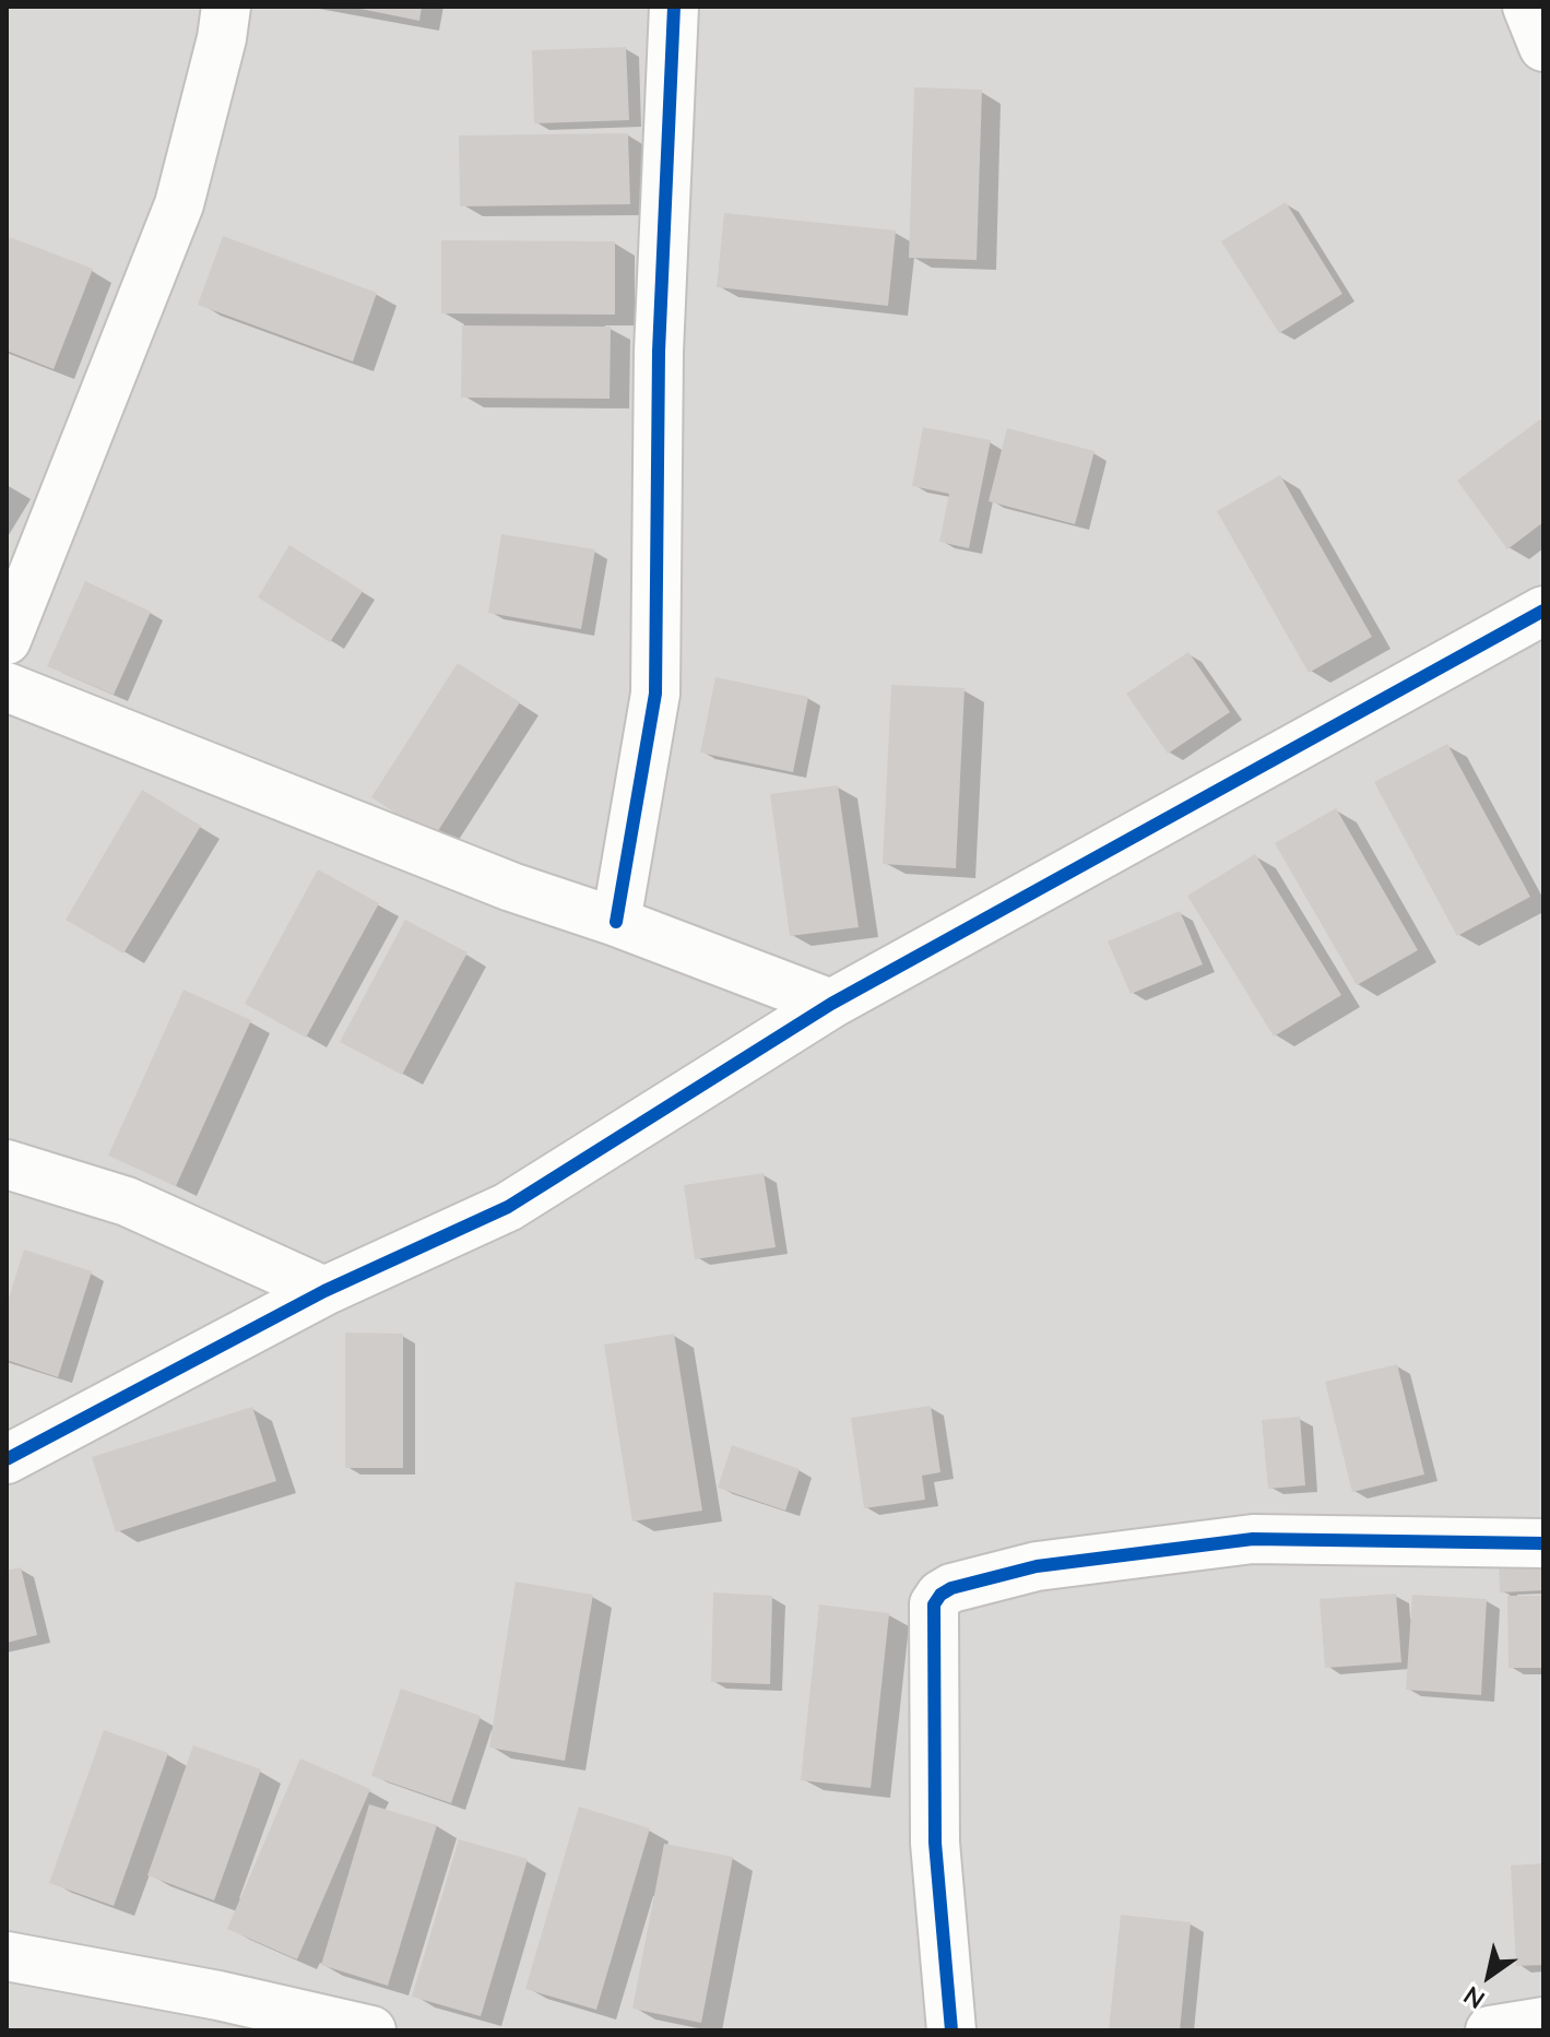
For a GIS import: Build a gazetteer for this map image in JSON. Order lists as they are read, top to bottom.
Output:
{
  "north": "bottom left"
}
